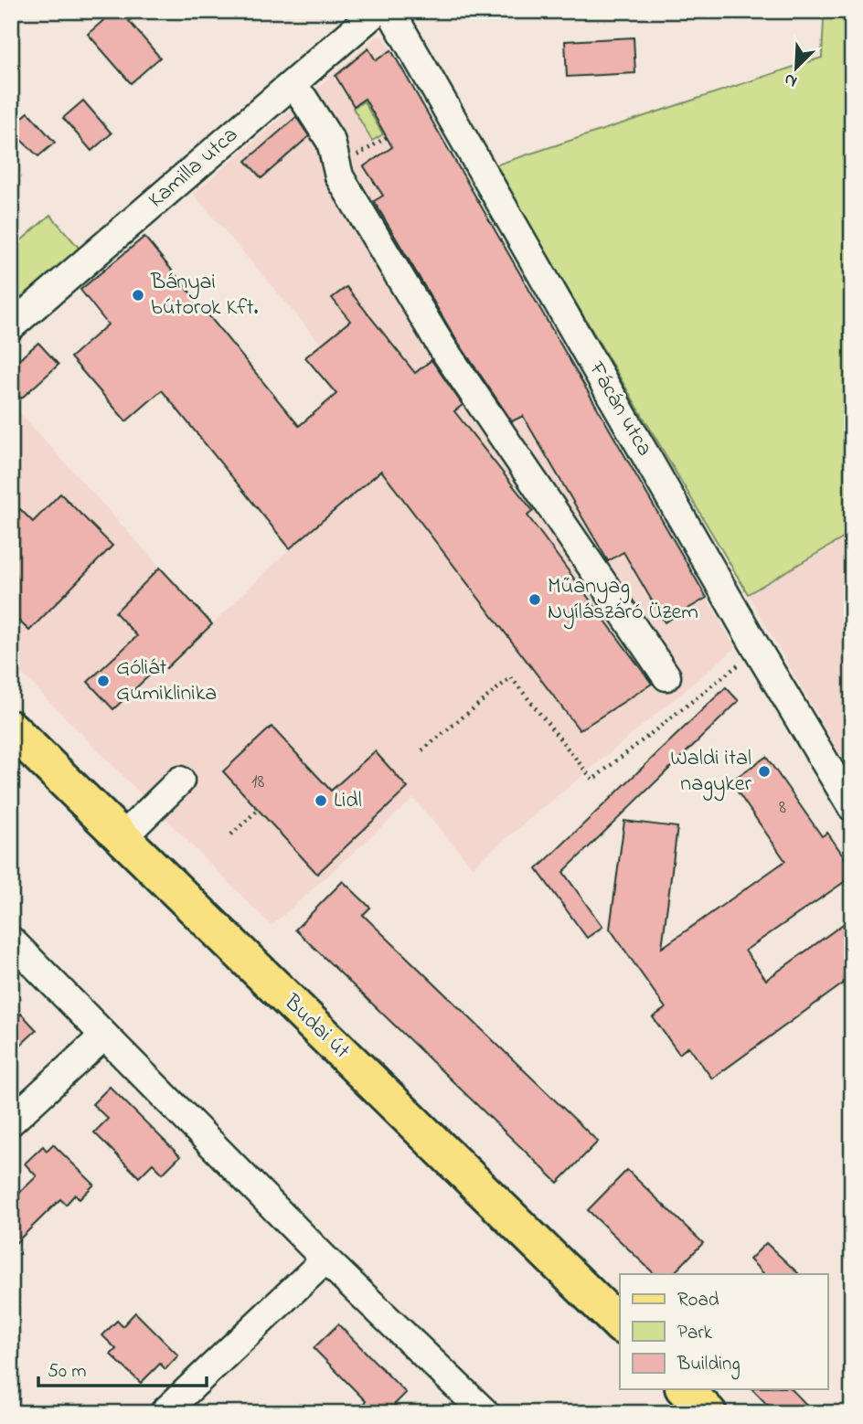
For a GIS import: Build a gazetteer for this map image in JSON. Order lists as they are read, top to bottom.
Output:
{
  "streets": {
    "main road": ["Budai út"],
    "street": ["Kamilla utca", "Fácán utca"]
  },
  "places": [
    "Bányai bútorok Kft.",
    "Műanyag Nyílászáró Üzem",
    "Góliát Gumiklinika",
    "Waldi ital nagyker",
    "Lidl"
  ],
  "house_numbers": ["18", "8"],
  "legend": ["Road", "Park", "Building"],
  "scale_bar": "50 m",
  "north": "bottom left"
}
